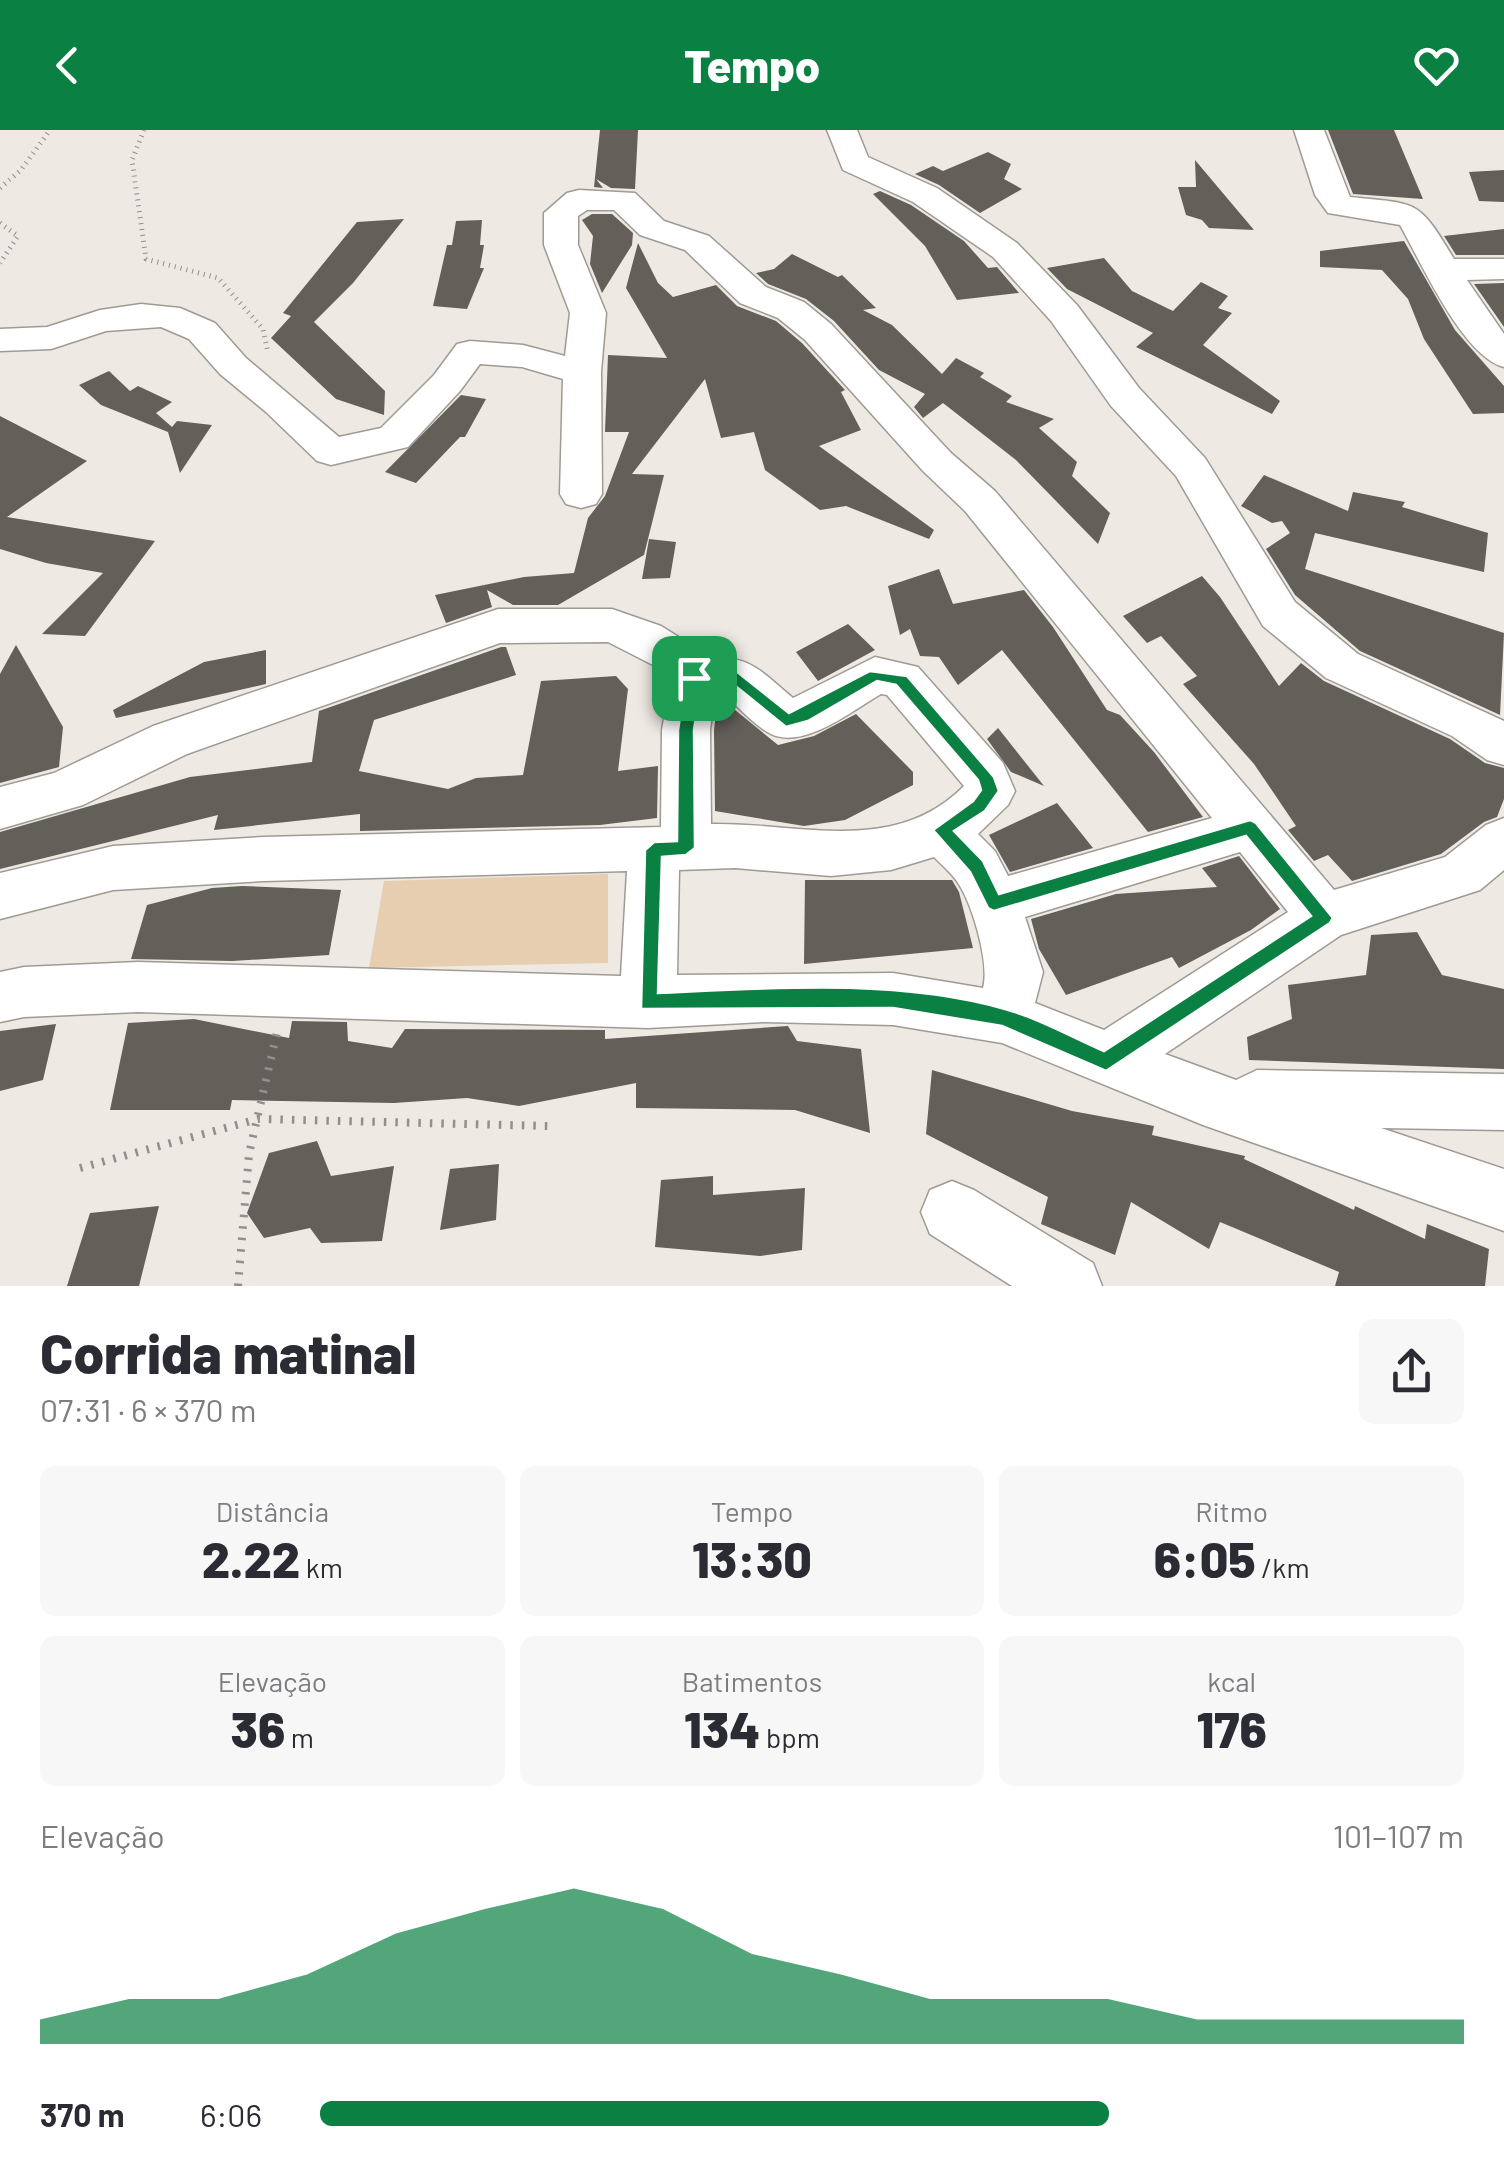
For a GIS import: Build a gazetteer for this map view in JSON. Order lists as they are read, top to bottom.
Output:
{
  "page": {
    "header": "Tempo",
    "heading": ["Corrida matinal", "07:31 · 6 × 370 m"],
    "stats": [
      ["Distância", "2.22 km"],
      ["Tempo", "13:30"],
      ["Ritmo", "6:05 /km"],
      ["Elevação", "36 m"],
      ["Batimentos", "134 bpm"],
      ["kcal", "176"]
    ],
    "chart": ["Elevação", "101–107 m"],
    "list": [
      {
        "name": "370 m",
        "note": "6:06"
      }
    ]
  }
}
